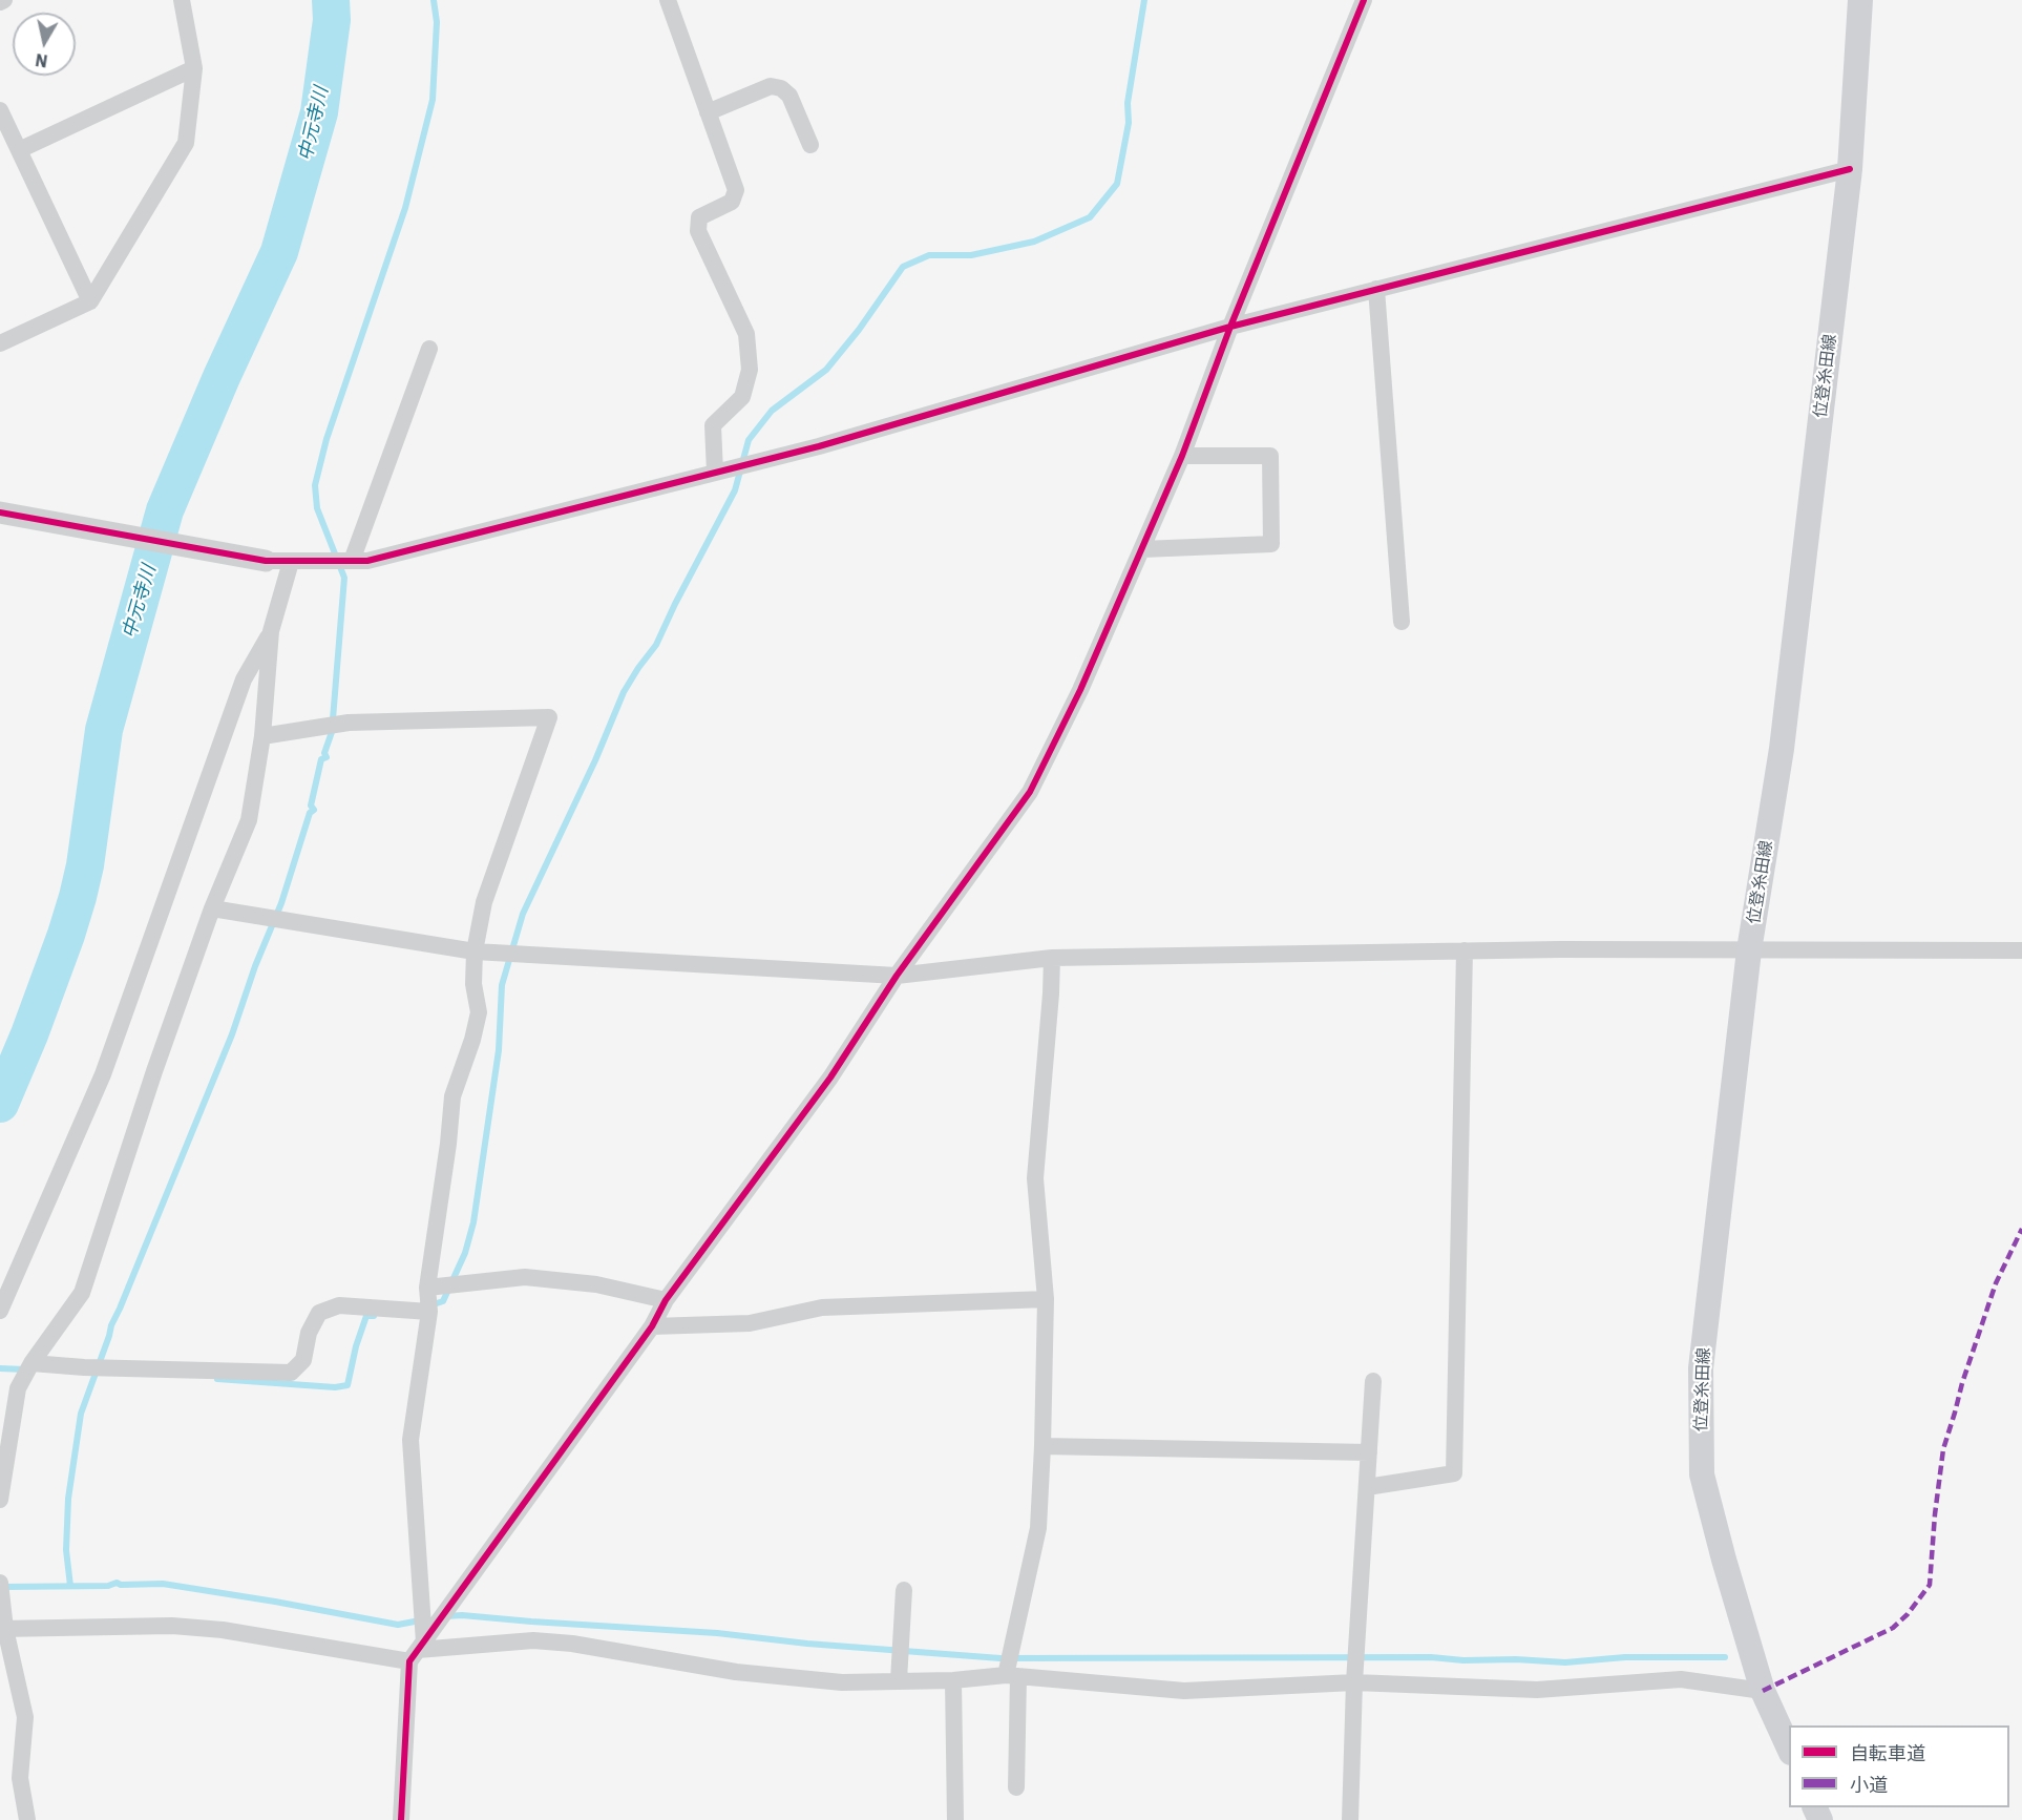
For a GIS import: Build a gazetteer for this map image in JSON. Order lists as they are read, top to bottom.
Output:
{
  "streets": {
    "main road": ["位登糸田線"]
  },
  "water": ["中元寺川"],
  "legend": ["自転車道", "小道"],
  "north": "bottom"
}
